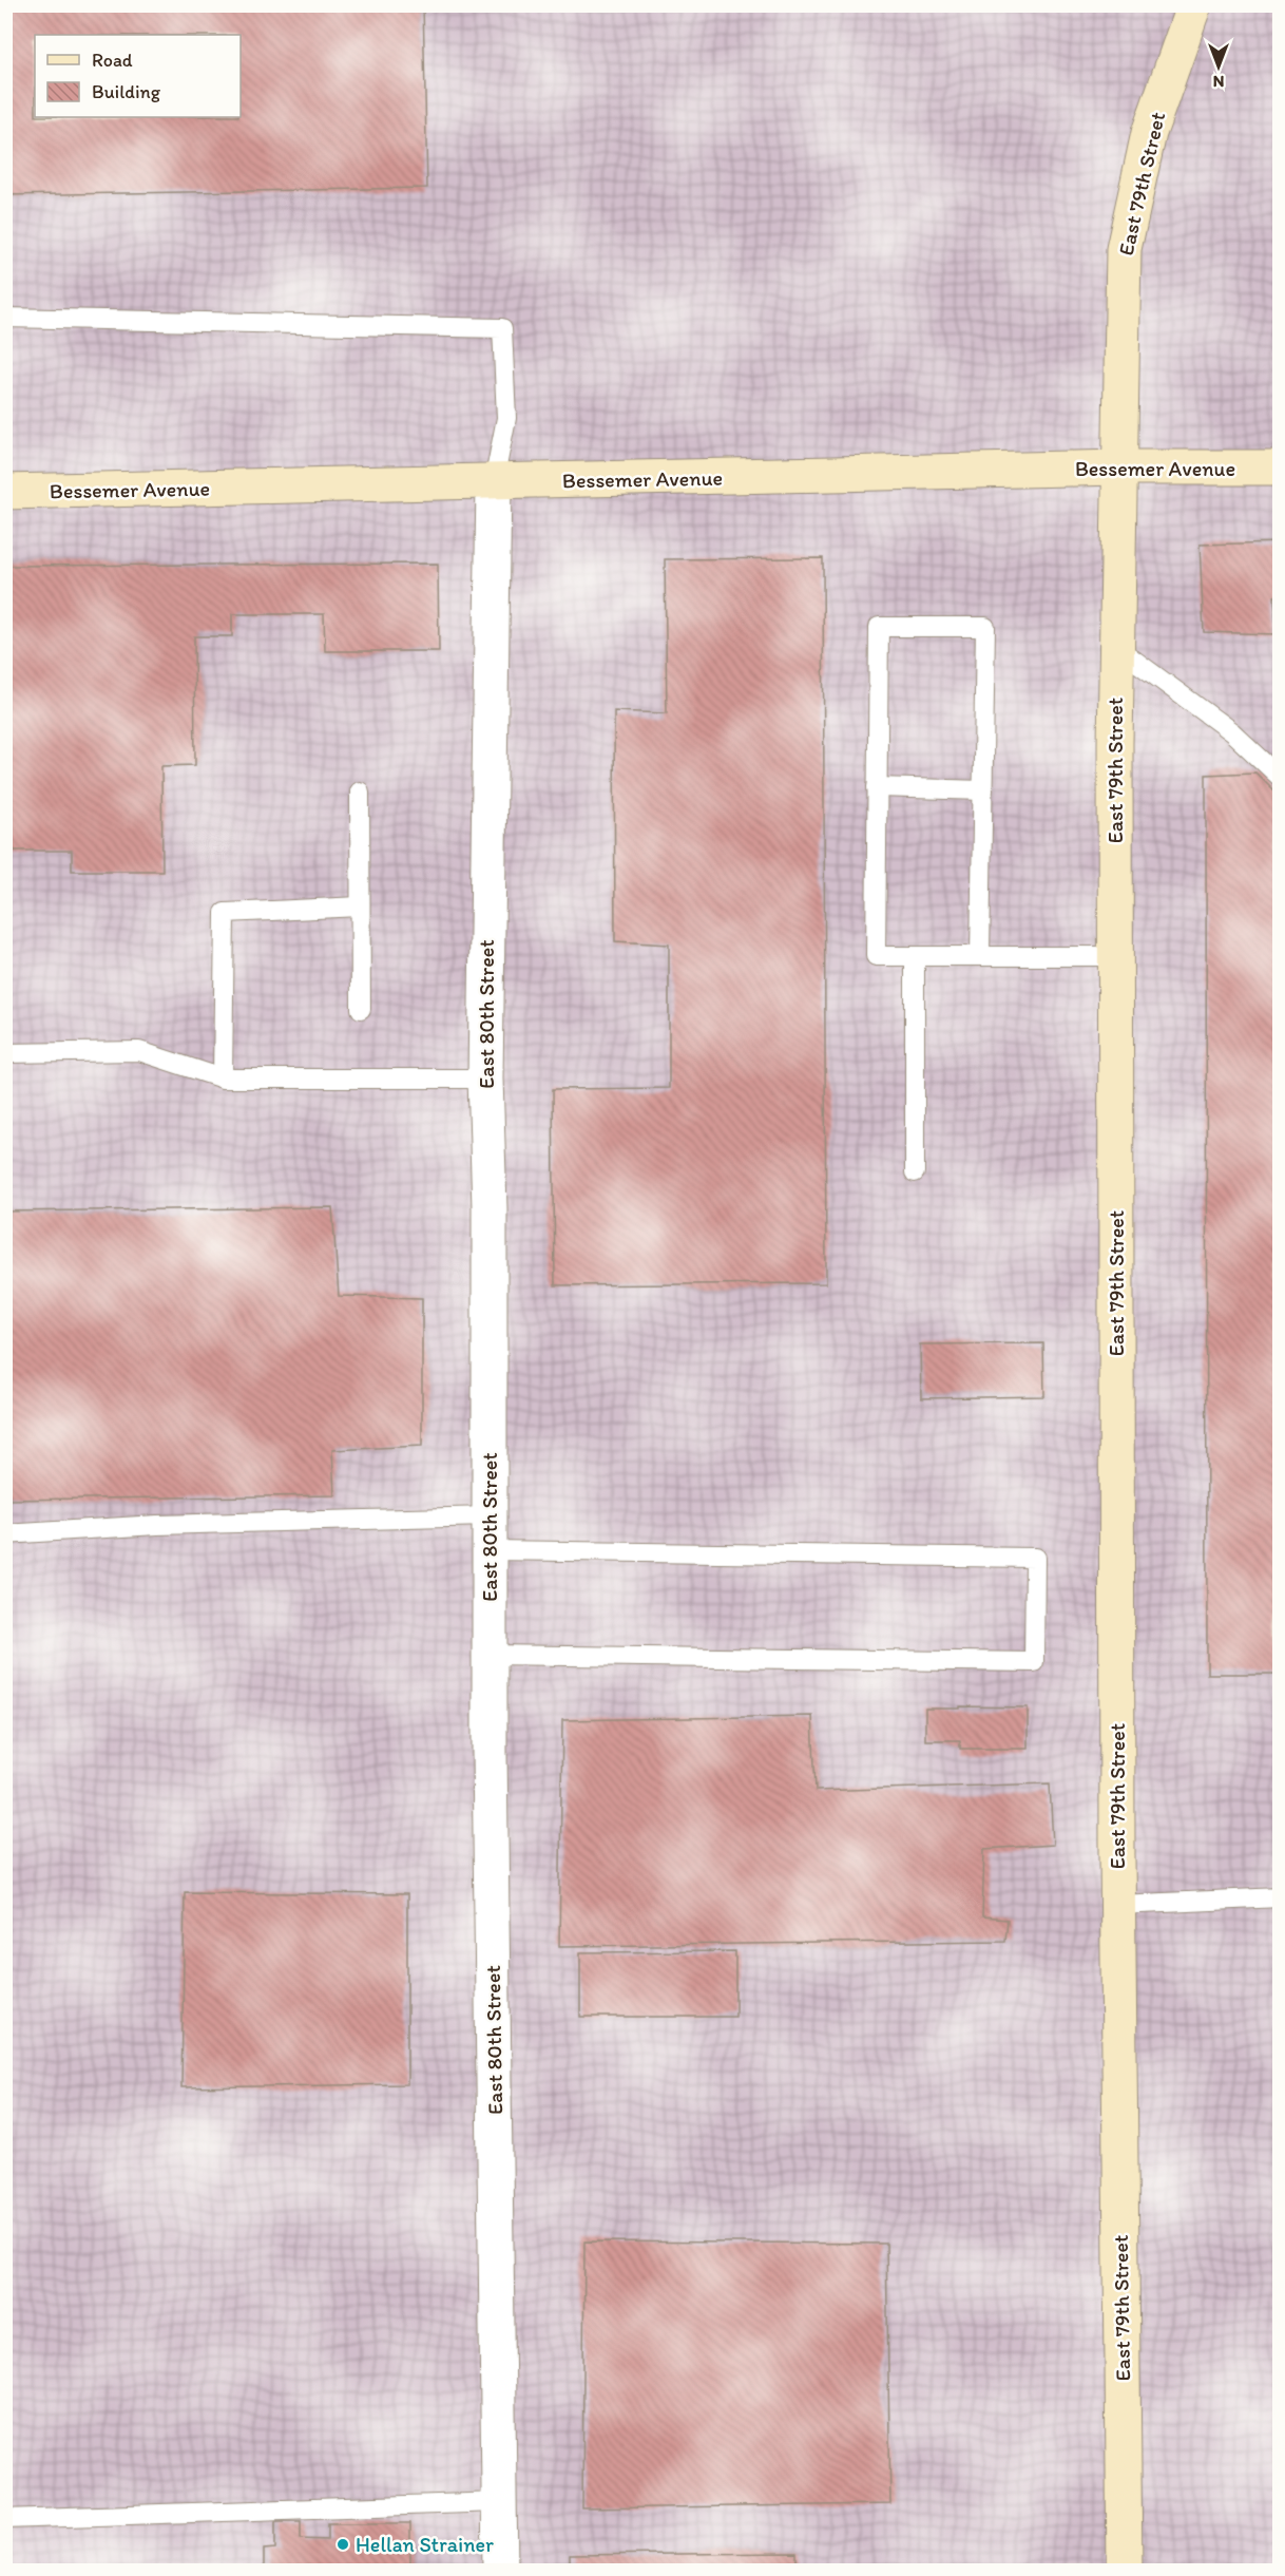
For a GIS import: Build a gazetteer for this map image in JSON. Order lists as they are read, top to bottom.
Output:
{
  "streets": {
    "main road": ["East 79th Street", "Bessemer Avenue"],
    "street": ["East 80th Street"]
  },
  "crossings": [
    ["East 79th Street", "Bessemer Avenue"],
    ["Bessemer Avenue", "East 80th Street"]
  ],
  "places": ["Hellan Strainer"],
  "legend": ["Road", "Building"],
  "north": "bottom"
}
